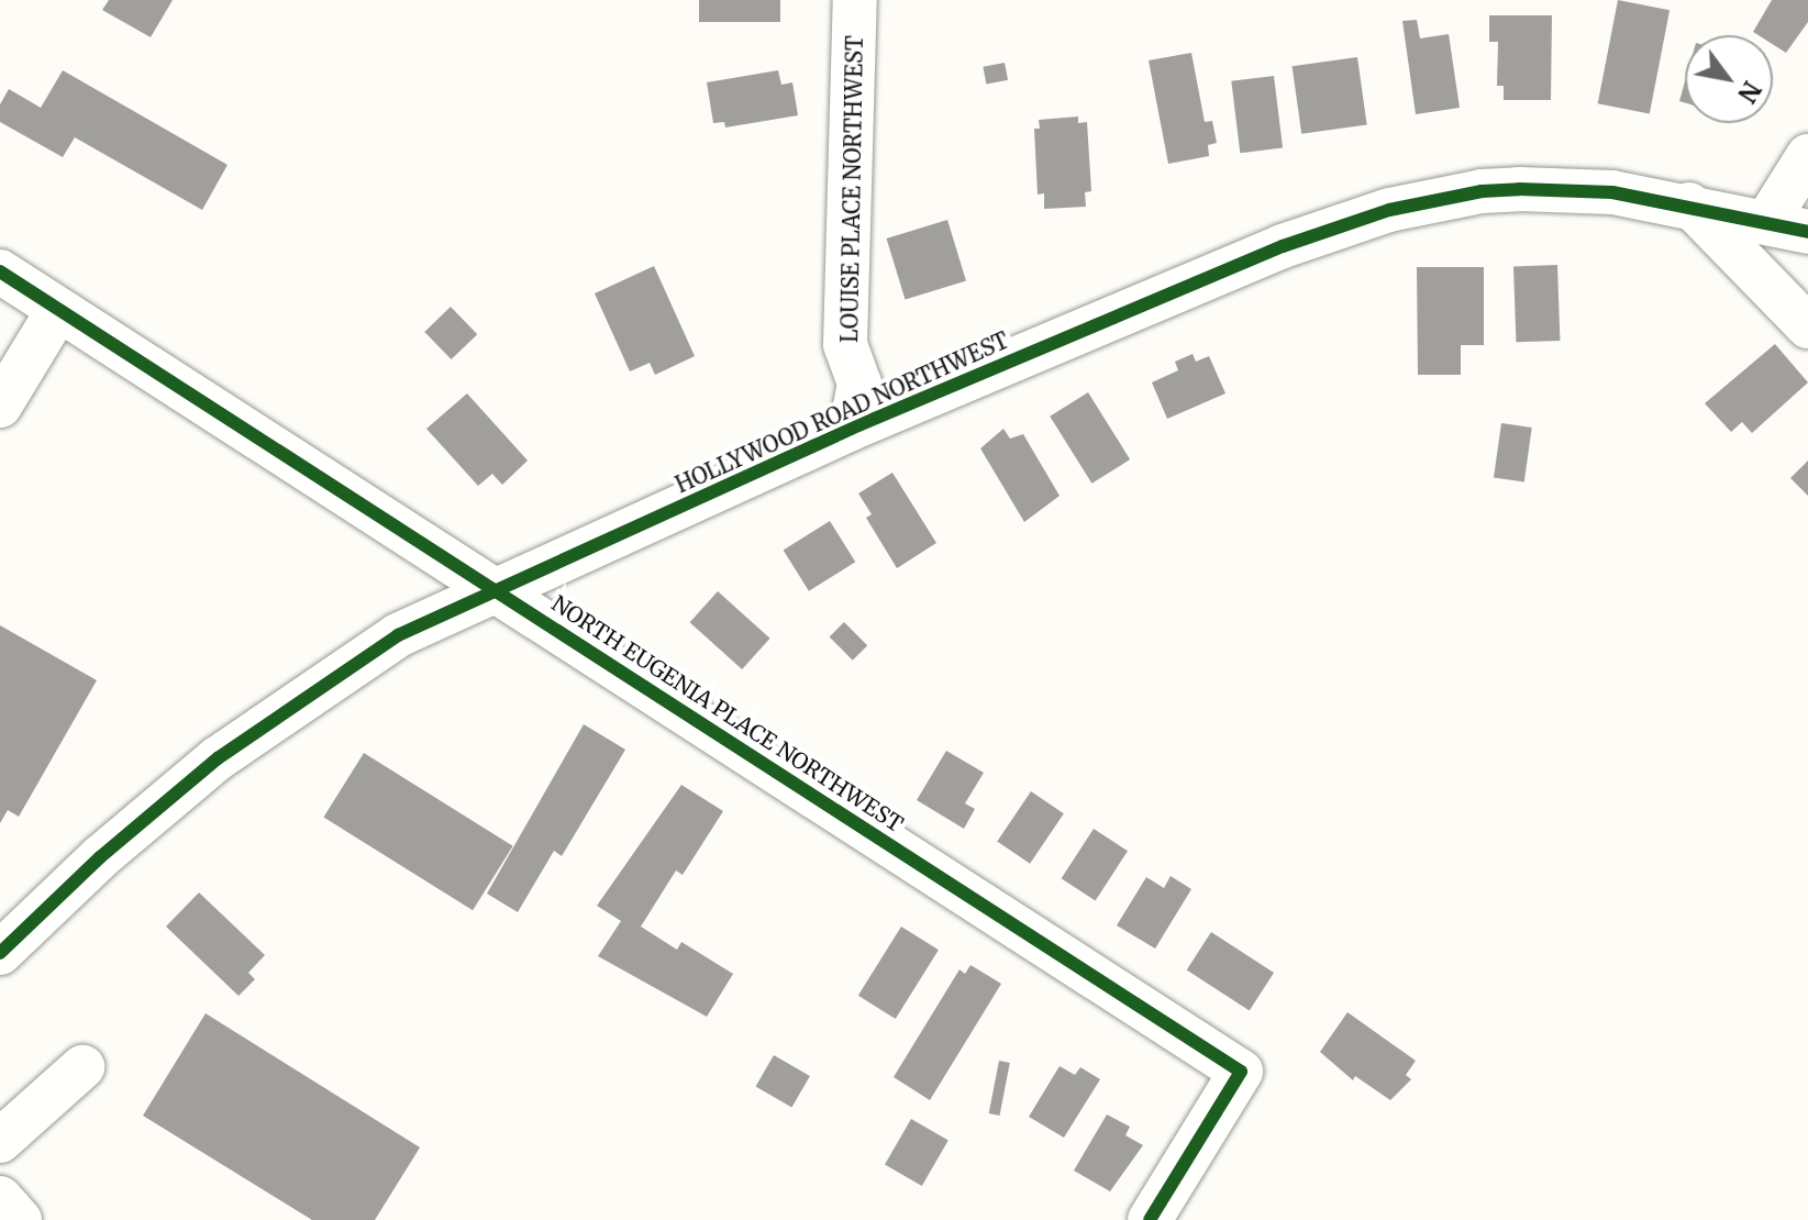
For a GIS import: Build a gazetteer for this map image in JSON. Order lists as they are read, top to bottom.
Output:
{
  "streets": {
    "street": ["LOUISE PLACE NORTHWEST", "HOLLYWOOD ROAD NORTHWEST", "NORTH EUGENIA PLACE NORTHWEST"]
  },
  "crossings": [
    ["LOUISE PLACE NORTHWEST", "HOLLYWOOD ROAD NORTHWEST"],
    ["HOLLYWOOD ROAD NORTHWEST", "NORTH EUGENIA PLACE NORTHWEST"]
  ],
  "north": "bottom right"
}
